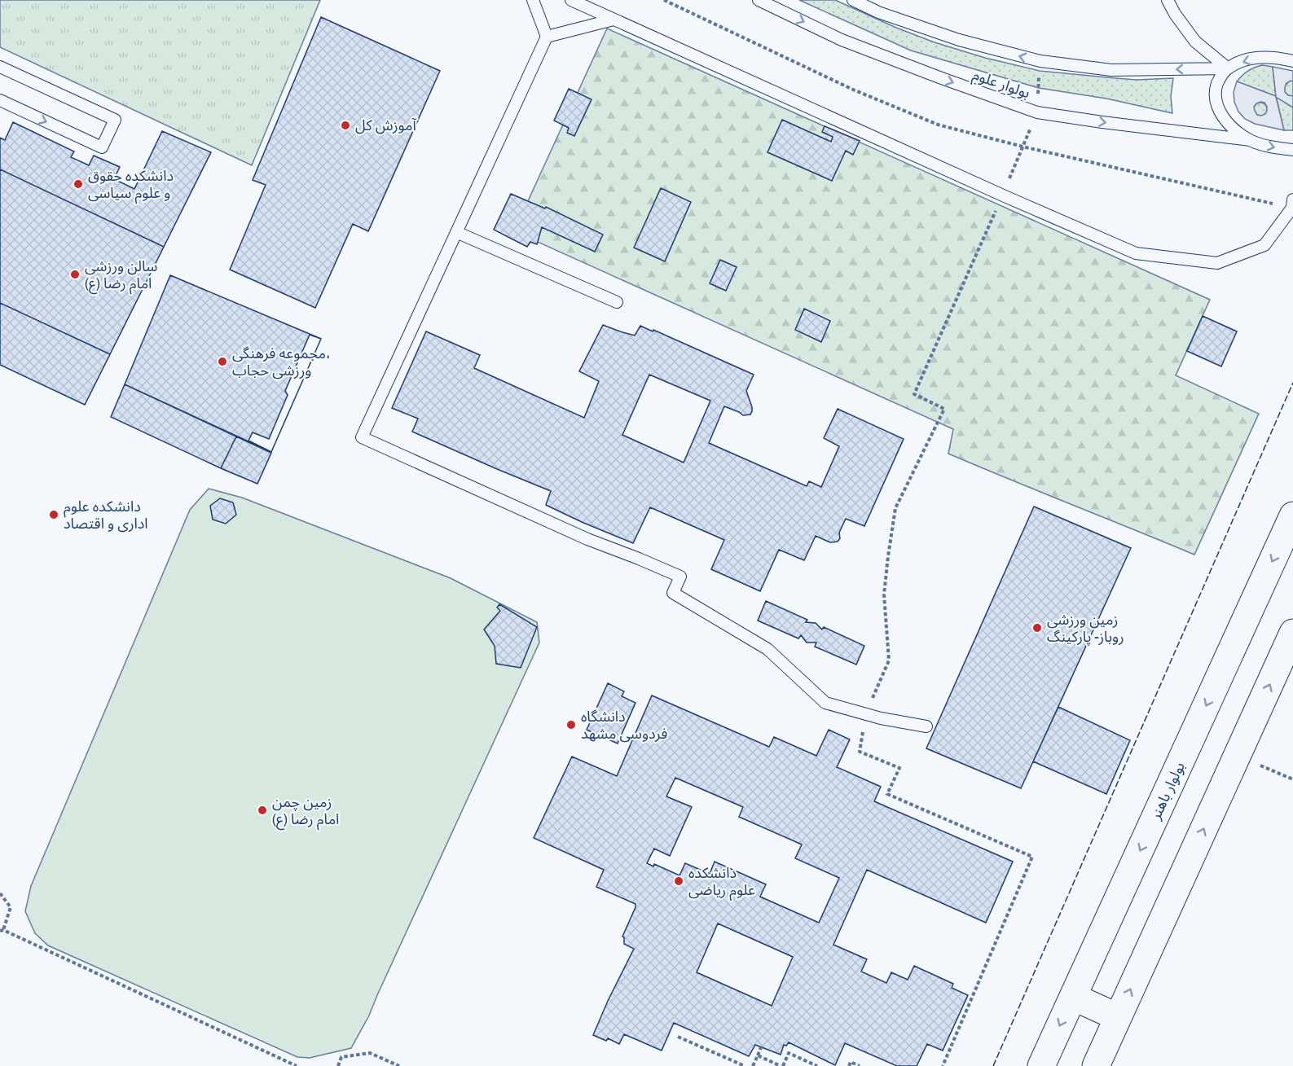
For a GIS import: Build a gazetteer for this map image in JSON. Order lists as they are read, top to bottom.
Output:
{
  "streets": {
    "street": ["بولوار باهنر"],
    "lane": ["بولوار علوم"]
  },
  "places": [
    "آموزش کل",
    "دانشکده حقوق و علوم سیاسی",
    "سالن ورزشی امام رضا (ع)",
    "مجموعه فرهنگی، ورزشی حجاب",
    "دانشکده علوم اداری و اقتصاد",
    "زمین ورزشی روباز- پارکینگ",
    "دانشگاه فردوسی مشهد",
    "زمین چمن امام رضا (ع)",
    "دانشکده علوم ریاضی"
  ]
}
